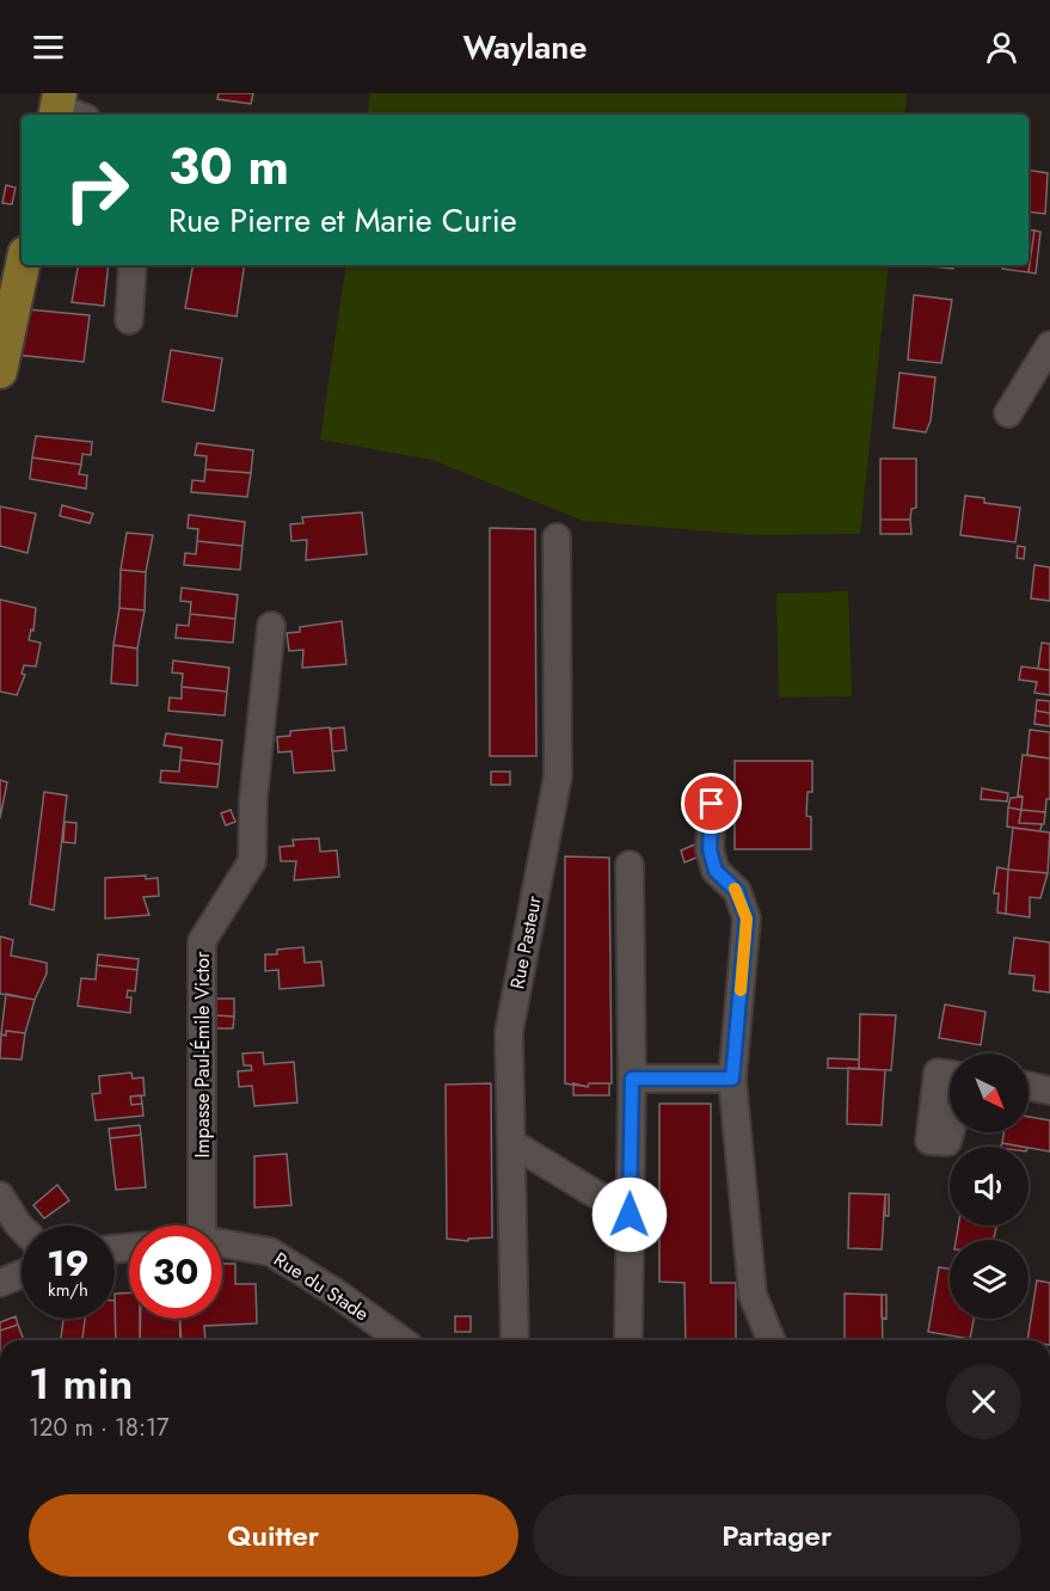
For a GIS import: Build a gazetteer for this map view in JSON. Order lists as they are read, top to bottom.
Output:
{
  "streets": {
    "street": ["Rue Pasteur", "Impasse Paul-Émile Victor", "Rue du Stade"]
  },
  "north": "bottom right",
  "page": {
    "header": "Waylane",
    "turn": ["30 m", "Rue Pierre et Marie Curie"],
    "speed": "19 km/h",
    "limit": "30",
    "heading": ["1 min", "120 m · 18:17"],
    "buttons": ["Quitter", "Partager"]
  }
}
